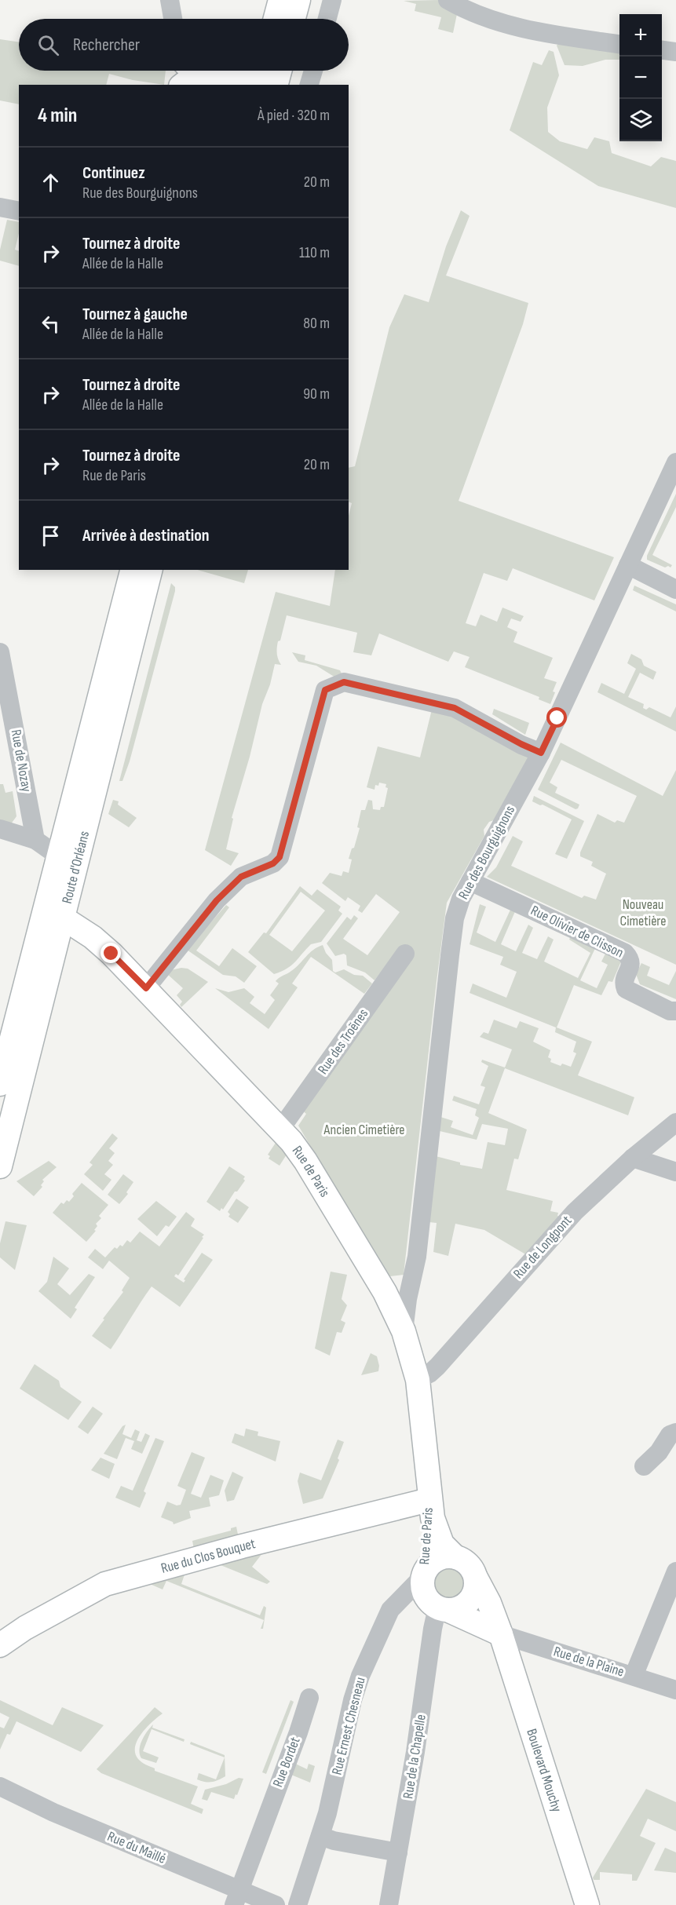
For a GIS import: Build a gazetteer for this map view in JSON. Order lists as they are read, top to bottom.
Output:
{
  "streets": {
    "main road": [
      "Route d'Orléans",
      "Rue de Paris",
      "Rue du Clos Bouquet",
      "Boulevard Mouchy"
    ],
    "street": [
      "Rue de Nozay",
      "Rue des Bourguignons",
      "Rue Olivier de Clisson",
      "Rue des Troënes",
      "Rue de Longpont",
      "Rue de la Plaine",
      "Rue Ernest Chesneau",
      "Rue de la Chapelle",
      "Rue Bordet",
      "Rue du Maillé"
    ]
  },
  "crossings": [
    ["Rue des Bourguignons", "Rue Olivier de Clisson"],
    ["Rue des Bourguignons", "Rue de Paris"],
    ["Route d'Orléans", "Rue de Paris"],
    ["Rue des Troënes", "Rue de Paris"],
    ["Rue de Paris", "Rue de Longpont"],
    ["Rue de Paris", "Rue du Clos Bouquet"],
    ["Rue de Paris", "Rue Ernest Chesneau"],
    ["Rue de Paris", "Rue de la Chapelle"],
    ["Rue de Paris", "Boulevard Mouchy"],
    ["Rue de la Plaine", "Boulevard Mouchy"],
    ["Rue Ernest Chesneau", "Rue de la Chapelle"],
    ["Rue Ernest Chesneau", "Boulevard Mouchy"],
    ["Rue de la Chapelle", "Boulevard Mouchy"],
    ["Rue Bordet", "Rue du Maillé"]
  ],
  "parks": ["Nouveau Cimetière", "Ancien Cimetière"],
  "page": {
    "map_buttons": ["+", "−"],
    "search": "Rechercher",
    "heading": ["4 min", "À pied · 320 m"],
    "list": [
      ["Continuez", "Rue des Bourguignons", "20 m"],
      ["Tournez à droite", "Allée de la Halle", "110 m"],
      ["Tournez à gauche", "Allée de la Halle", "80 m"],
      ["Tournez à droite", "Allée de la Halle", "90 m"],
      ["Tournez à droite", "Rue de Paris", "20 m"],
      "Arrivée à destination"
    ]
  }
}
